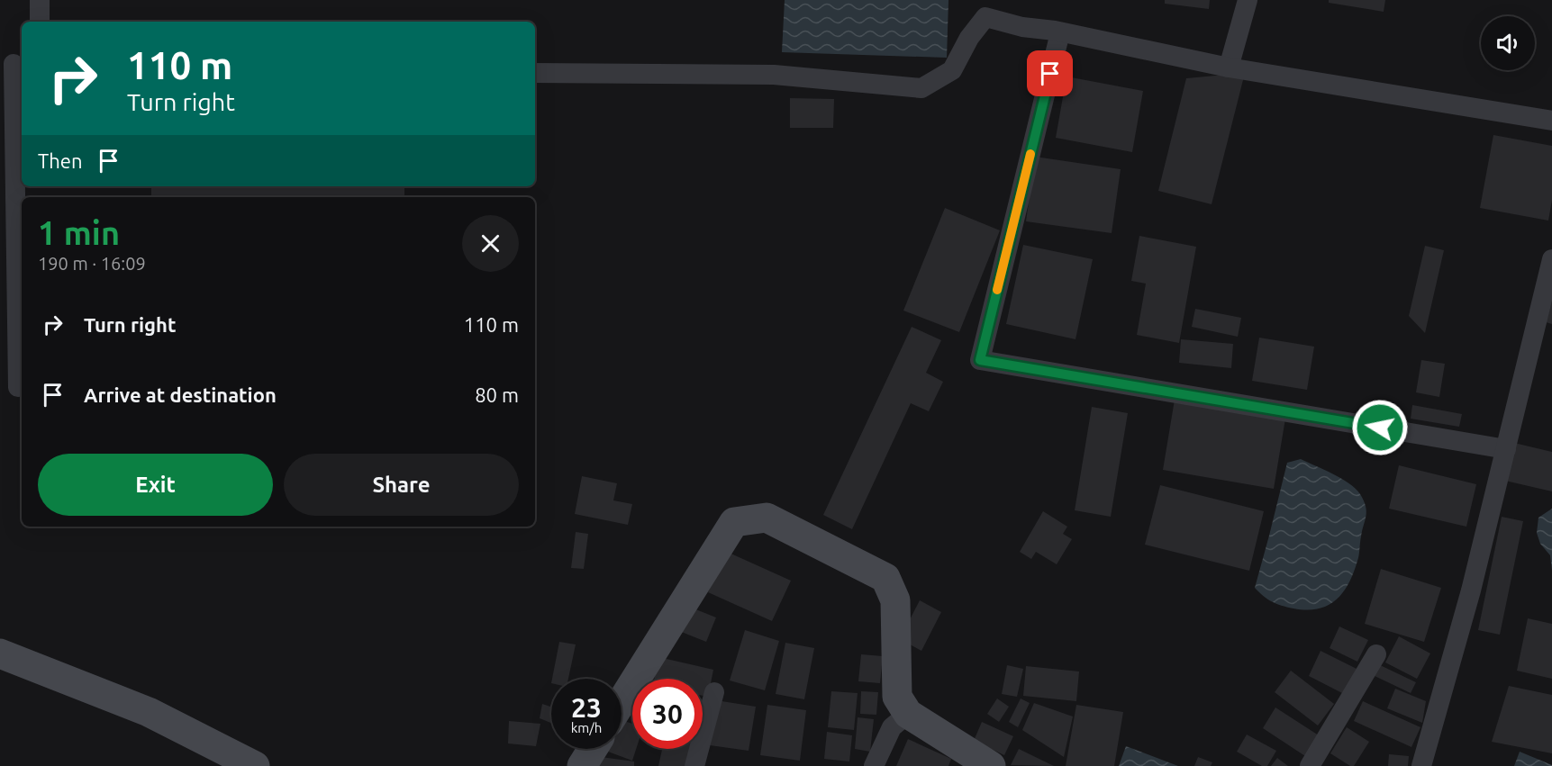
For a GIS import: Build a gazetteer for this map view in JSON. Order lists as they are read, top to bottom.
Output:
{
  "page": {
    "turn": ["110 m", "Turn right"],
    "then": "Then",
    "heading": ["1 min", "190 m · 16:09"],
    "list": [
      {
        "name": "Turn right",
        "value": "110 m"
      },
      {
        "name": "Arrive at destination",
        "value": "80 m"
      }
    ],
    "buttons": ["Exit", "Share"],
    "speed": "23 km/h",
    "limit": "30"
  }
}
